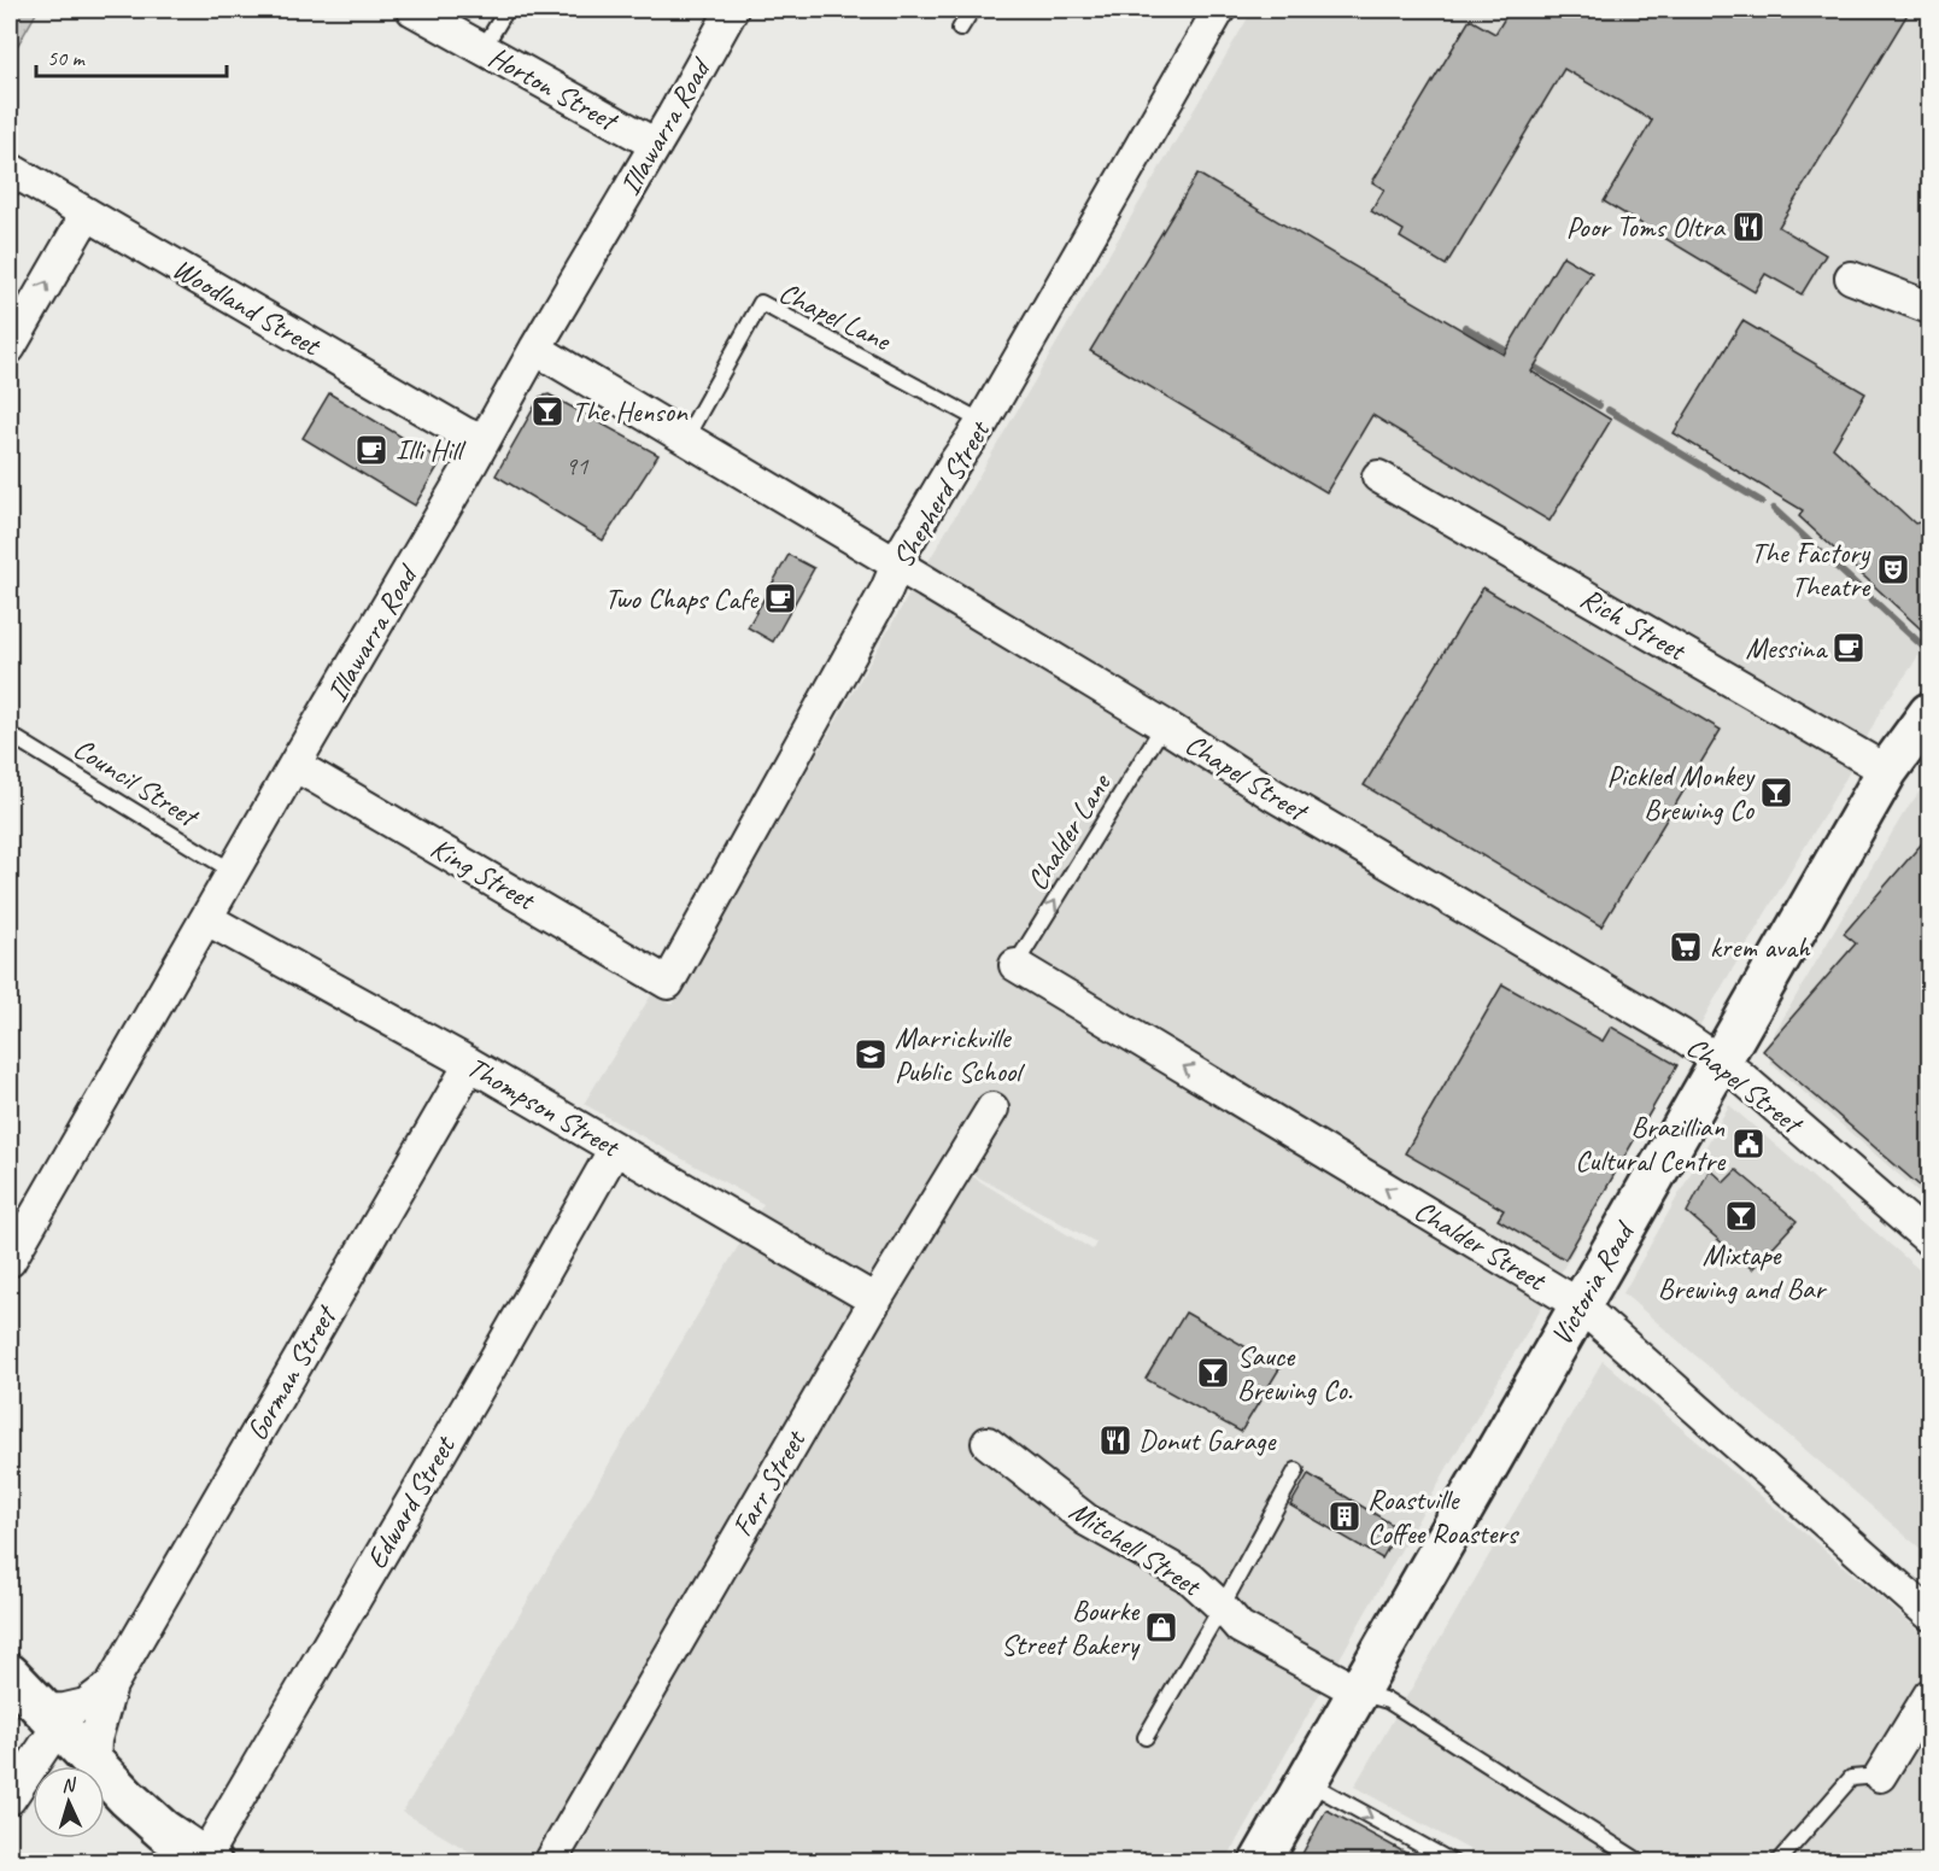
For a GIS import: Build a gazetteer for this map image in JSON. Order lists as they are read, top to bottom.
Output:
{
  "streets": {
    "main road": ["Victoria Road"],
    "street": [
      "Horton Street",
      "Illawarra Road",
      "Woodland Street",
      "Shepherd Street",
      "Rich Street",
      "Chapel Street",
      "King Street",
      "Thompson Street",
      "Chalder Street",
      "Gorman Street",
      "Farr Street",
      "Edward Street",
      "Mitchell Street"
    ],
    "lane": ["Chapel Lane", "Council Street", "Chalder Lane"]
  },
  "crossings": [
    ["Horton Street", "Illawarra Road"],
    ["Illawarra Road", "Woodland Street"],
    ["Illawarra Road", "Chapel Street"],
    ["Illawarra Road", "Council Street"],
    ["Illawarra Road", "King Street"],
    ["Illawarra Road", "Thompson Street"],
    ["Chapel Lane", "Shepherd Street"],
    ["Chapel Lane", "Chapel Street"],
    ["Shepherd Street", "Chapel Street"],
    ["Shepherd Street", "King Street"],
    ["Rich Street", "Victoria Road"],
    ["Chapel Street", "Chalder Lane"],
    ["Chapel Street", "Victoria Road"],
    ["Chalder Lane", "Chalder Street"],
    ["Thompson Street", "Gorman Street"],
    ["Thompson Street", "Farr Street"],
    ["Thompson Street", "Edward Street"],
    ["Chalder Street", "Victoria Road"],
    ["Victoria Road", "Mitchell Street"]
  ],
  "one_way": ["Chalder Lane", "Chalder Street"],
  "places": {
    "restaurant": ["Poor Toms Oltra", "Donut Garage"],
    "bar": [
      "The Henson",
      "Pickled Monkey Brewing Co",
      "Mixtape Brewing and Bar",
      "Sauce Brewing Co."
    ],
    "cafe": ["Illi Hill", "Two Chaps Cafe", "Messina"],
    "theatre": ["The Factory Theatre"],
    "supermarket": ["krem avah"],
    "school or university": ["Marrickville Public School"],
    "public building": ["Brazillian Cultural Centre"],
    "building": ["Roastville Coffee Roasters"],
    "shop": ["Bourke Street Bakery"]
  },
  "house_numbers": ["91"],
  "scale_bar": "50 m",
  "north": "top"
}
